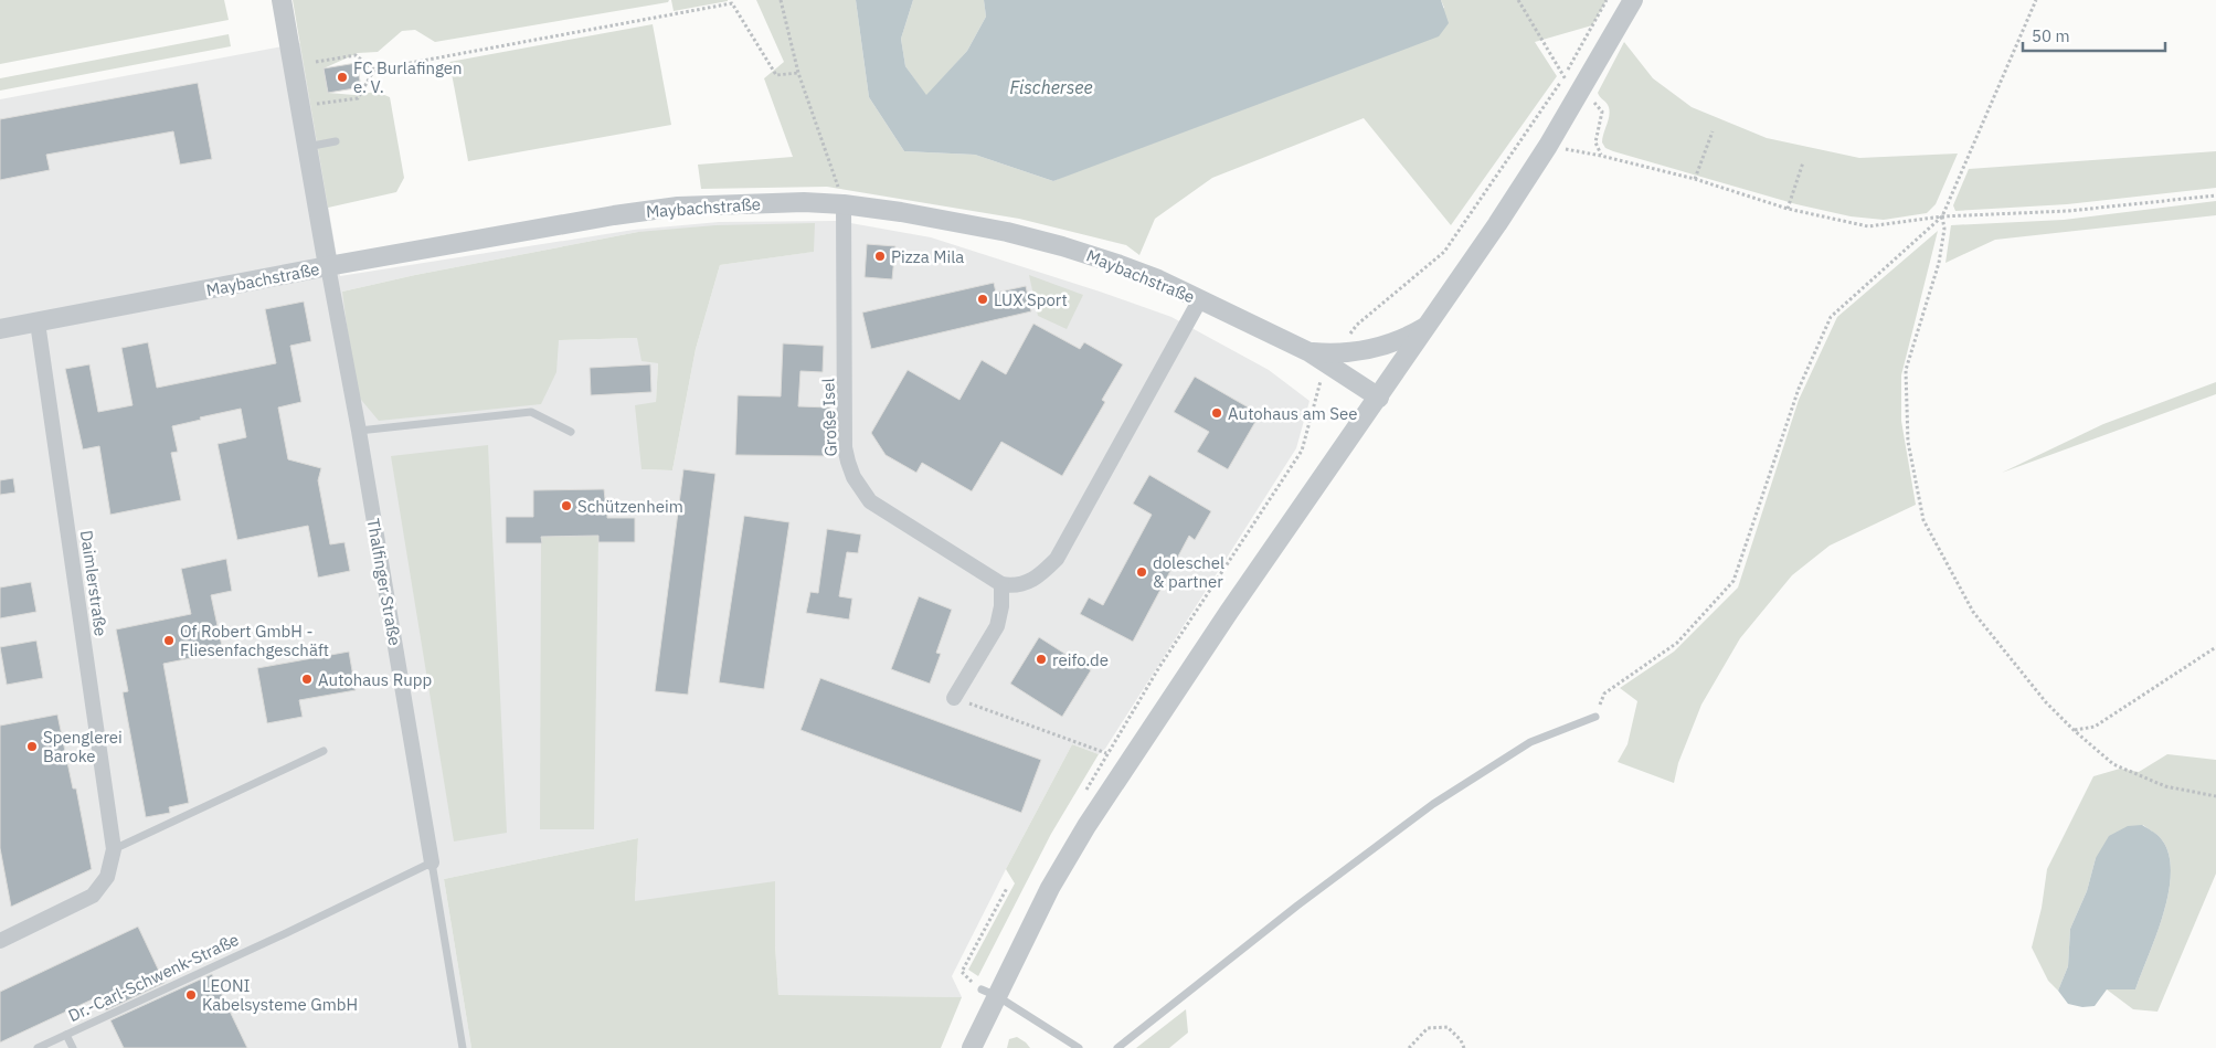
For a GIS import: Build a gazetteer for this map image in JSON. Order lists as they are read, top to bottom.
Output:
{
  "streets": {
    "street": [
      "Maybachstraße",
      "Große Isel",
      "Thalfinger Straße",
      "Daimlerstraße"
    ],
    "lane": ["Dr.-Carl-Schwenk-Straße"]
  },
  "crossings": [
    ["Maybachstraße", "Große Isel"],
    ["Maybachstraße", "Thalfinger Straße"],
    ["Maybachstraße", "Daimlerstraße"],
    ["Thalfinger Straße", "Dr.-Carl-Schwenk-Straße"]
  ],
  "water": ["Fischersee"],
  "places": [
    "FC Burlafingen e. V.",
    "Pizza Mila",
    "LUX Sport",
    "Autohaus am See",
    "Schützenheim",
    "doleschel & partner",
    "Of Robert GmbH - Fliesenfachgeschäft",
    "reifo.de",
    "Autohaus Rupp",
    "Spenglerei Baroke",
    "LEONI Kabelsysteme GmbH"
  ],
  "scale_bar": "50 m"
}
